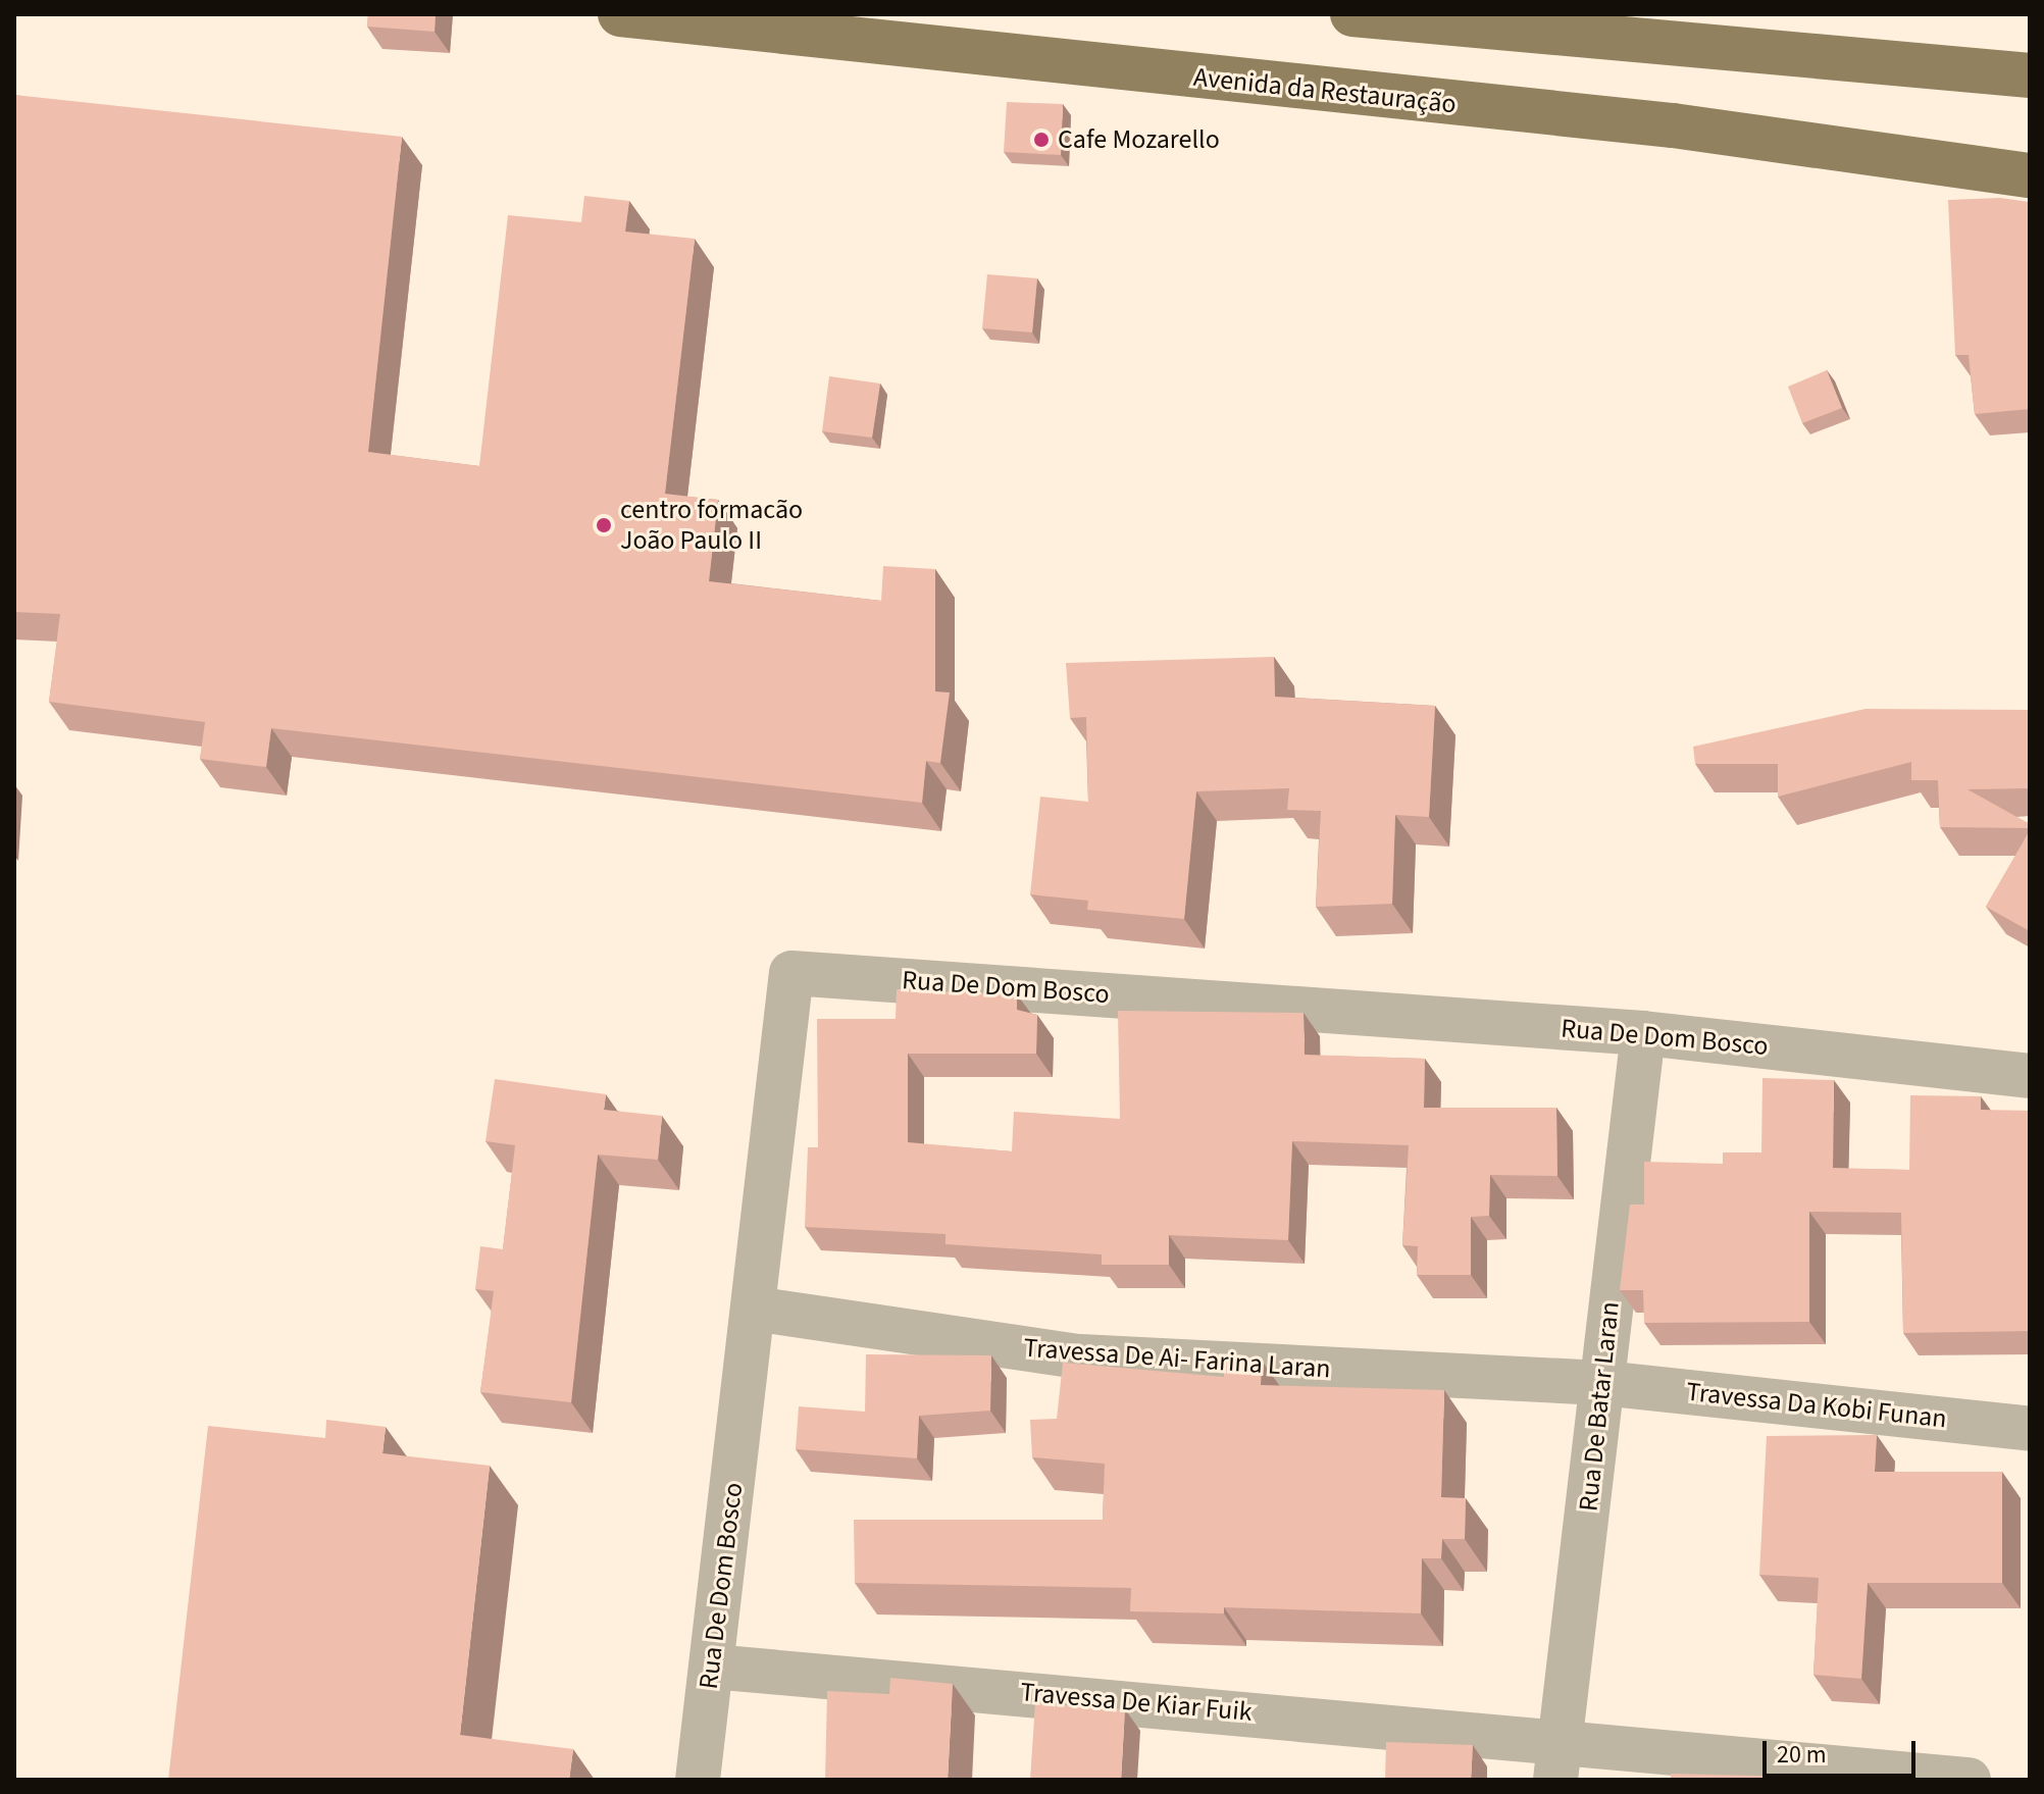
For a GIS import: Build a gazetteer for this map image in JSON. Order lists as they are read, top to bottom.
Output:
{
  "streets": {
    "main road": ["Avenida da Restauração"],
    "street": [
      "Rua De Dom Bosco",
      "Travessa De Ai- Farina Laran",
      "Travessa Da Kobi Funan",
      "Rua De Batar Laran",
      "Travessa De Kiar Fuik"
    ]
  },
  "crossings": [
    ["Rua De Dom Bosco", "Travessa De Ai- Farina Laran"],
    ["Rua De Dom Bosco", "Rua De Batar Laran"],
    ["Rua De Dom Bosco", "Travessa De Kiar Fuik"],
    ["Travessa De Ai- Farina Laran", "Travessa Da Kobi Funan"],
    ["Travessa De Ai- Farina Laran", "Rua De Batar Laran"],
    ["Travessa Da Kobi Funan", "Rua De Batar Laran"],
    ["Rua De Batar Laran", "Travessa De Kiar Fuik"]
  ],
  "places": ["Cafe Mozarello", "centro formacão João Paulo II"],
  "scale_bar": "20 m"
}
